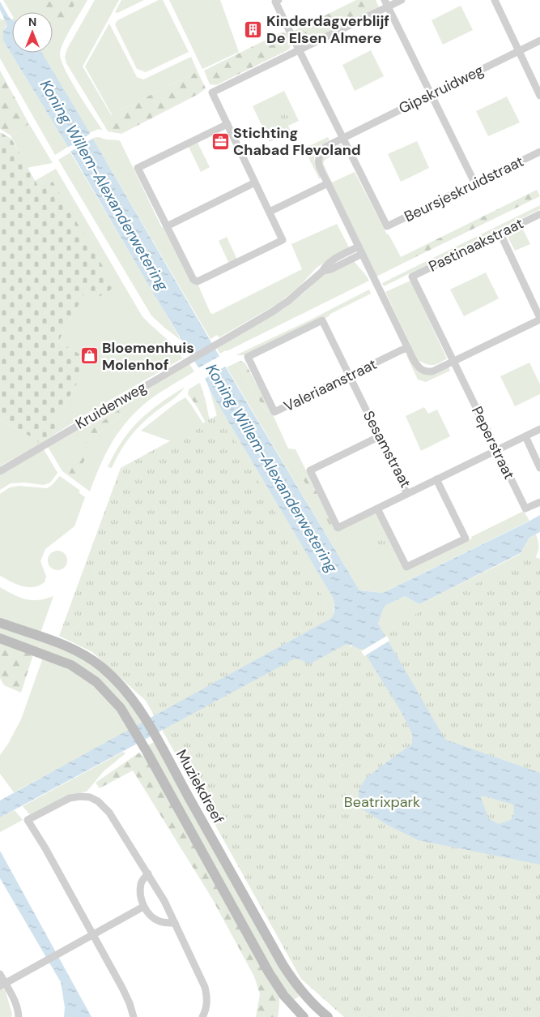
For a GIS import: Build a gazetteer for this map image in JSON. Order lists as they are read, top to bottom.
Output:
{
  "streets": {
    "main road": ["Muziekdreef"],
    "street": [
      "Gipskruidweg",
      "Beursjeskruidstraat",
      "Pastinaakstraat",
      "Valeriaanstraat",
      "Kruidenweg",
      "Peperstraat",
      "Sesamstraat"
    ]
  },
  "crossings": [
    ["Gipskruidweg", "Beursjeskruidstraat"],
    ["Gipskruidweg", "Valeriaanstraat"],
    ["Gipskruidweg", "Kruidenweg"],
    ["Gipskruidweg", "Peperstraat"],
    ["Pastinaakstraat", "Peperstraat"],
    ["Valeriaanstraat", "Sesamstraat"],
    ["Peperstraat", "Sesamstraat"]
  ],
  "water": ["Koning Willem-Alexanderwetering"],
  "parks": ["Beatrixpark"],
  "places": {
    "building": ["Kinderdagverblijf De Elsen Almere"],
    "office": ["Stichting Chabad Flevoland"],
    "shop": ["Bloemenhuis Molenhof"]
  },
  "north": "top"
}
